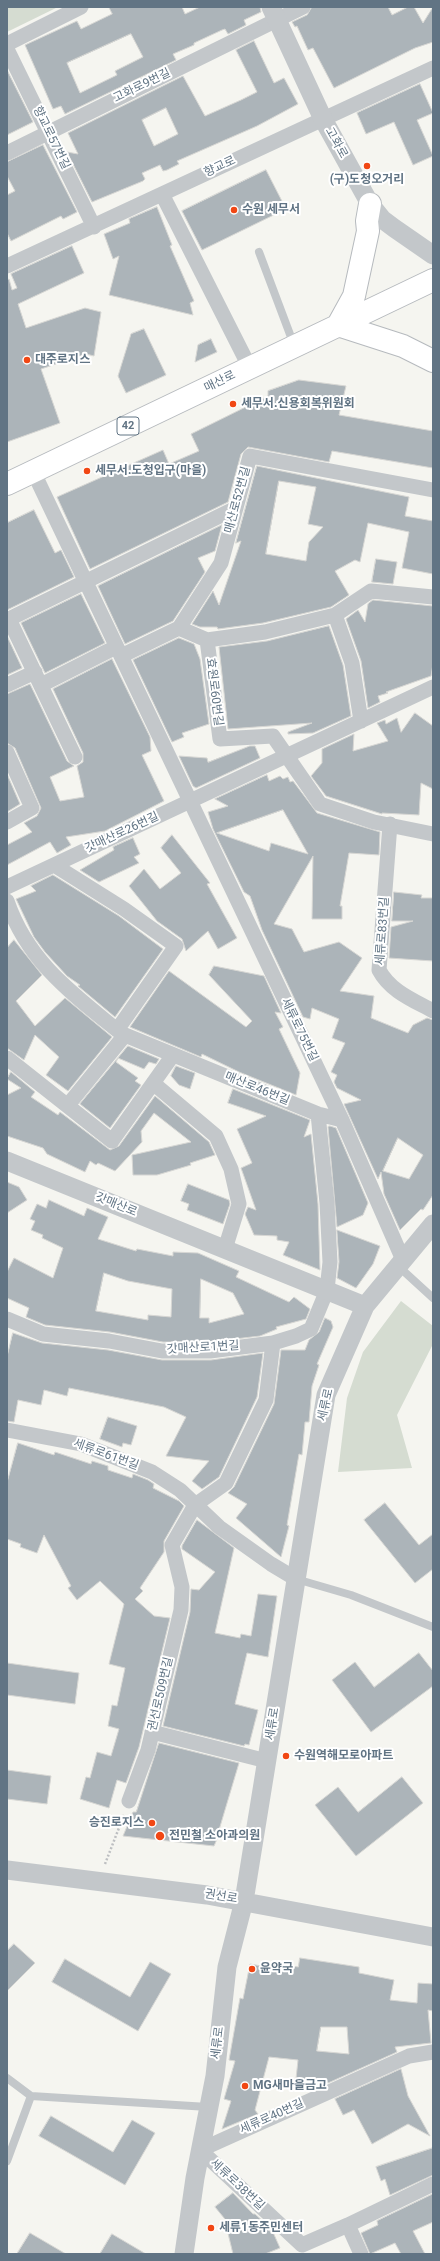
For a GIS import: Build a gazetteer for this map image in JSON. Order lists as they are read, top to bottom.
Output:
{
  "streets": {
    "main road": ["매산로", "42"],
    "street": [
      "고화로9번길",
      "향교로57번길",
      "고화로",
      "향교로",
      "매산로52번길",
      "효원로60번길",
      "갓매산로26번길",
      "세류로83번길",
      "세류로75번길",
      "매산로46번길",
      "갓매산로",
      "갓매산로1번길",
      "세류로",
      "세류로61번길",
      "권선로509번길",
      "권선로",
      "세류로40번길",
      "세류로38번길"
    ]
  },
  "crossings": [
    ["고화로9번길", "향교로57번길"],
    ["고화로9번길", "고화로"],
    ["향교로57번길", "향교로"],
    ["고화로", "향교로"],
    ["갓매산로26번길", "세류로75번길"],
    ["세류로75번길", "매산로46번길"],
    ["세류로75번길", "세류로"],
    ["갓매산로", "갓매산로1번길"],
    ["갓매산로", "세류로"],
    ["세류로", "세류로61번길"],
    ["세류로", "권선로"],
    ["세류로", "세류로40번길"],
    ["세류로", "세류로38번길"],
    ["세류로61번길", "권선로509번길"],
    ["세류로40번길", "세류로38번길"]
  ],
  "places": [
    "(구)도청오거리",
    "수원 세무서",
    "대주로지스",
    "세무서.신용회복위원회",
    "세무서.도청입구(마을)",
    "수원역해모로아파트",
    "승진로지스",
    "전민철 소아과의원",
    "윤약국",
    "MG새마을금고",
    "세류1동주민센터"
  ]
}
